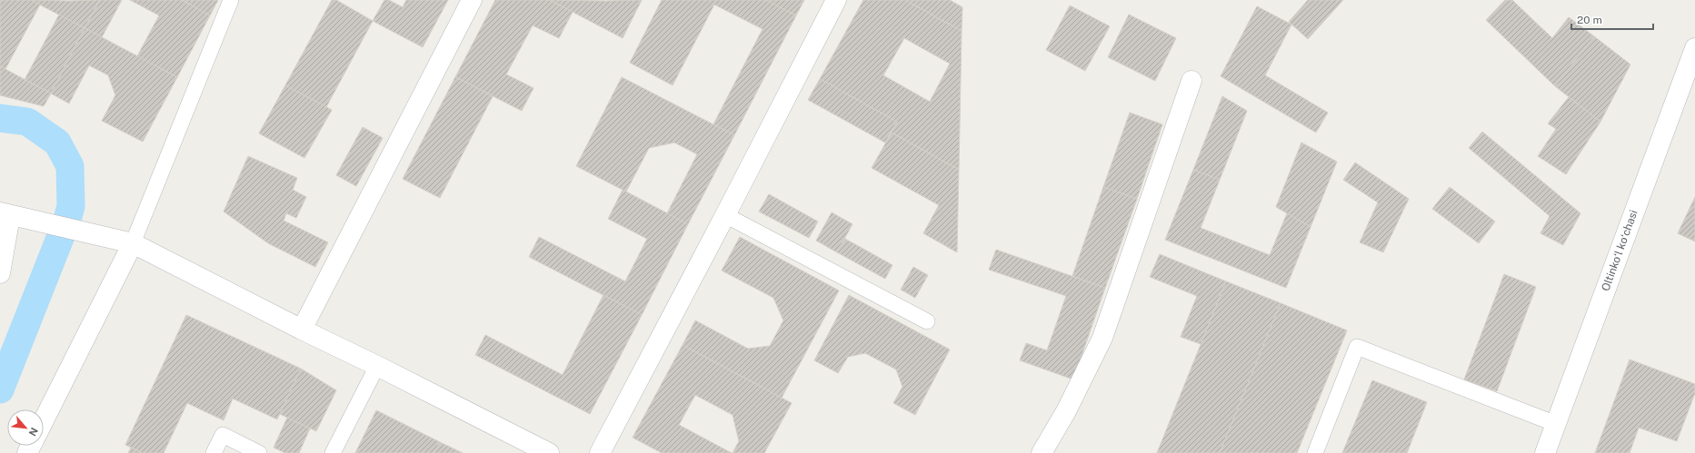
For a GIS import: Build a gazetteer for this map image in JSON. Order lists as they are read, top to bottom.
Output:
{
  "streets": {
    "street": ["Oltinkoʻl koʻchasi"]
  },
  "scale_bar": "20 m",
  "north": "bottom right"
}
